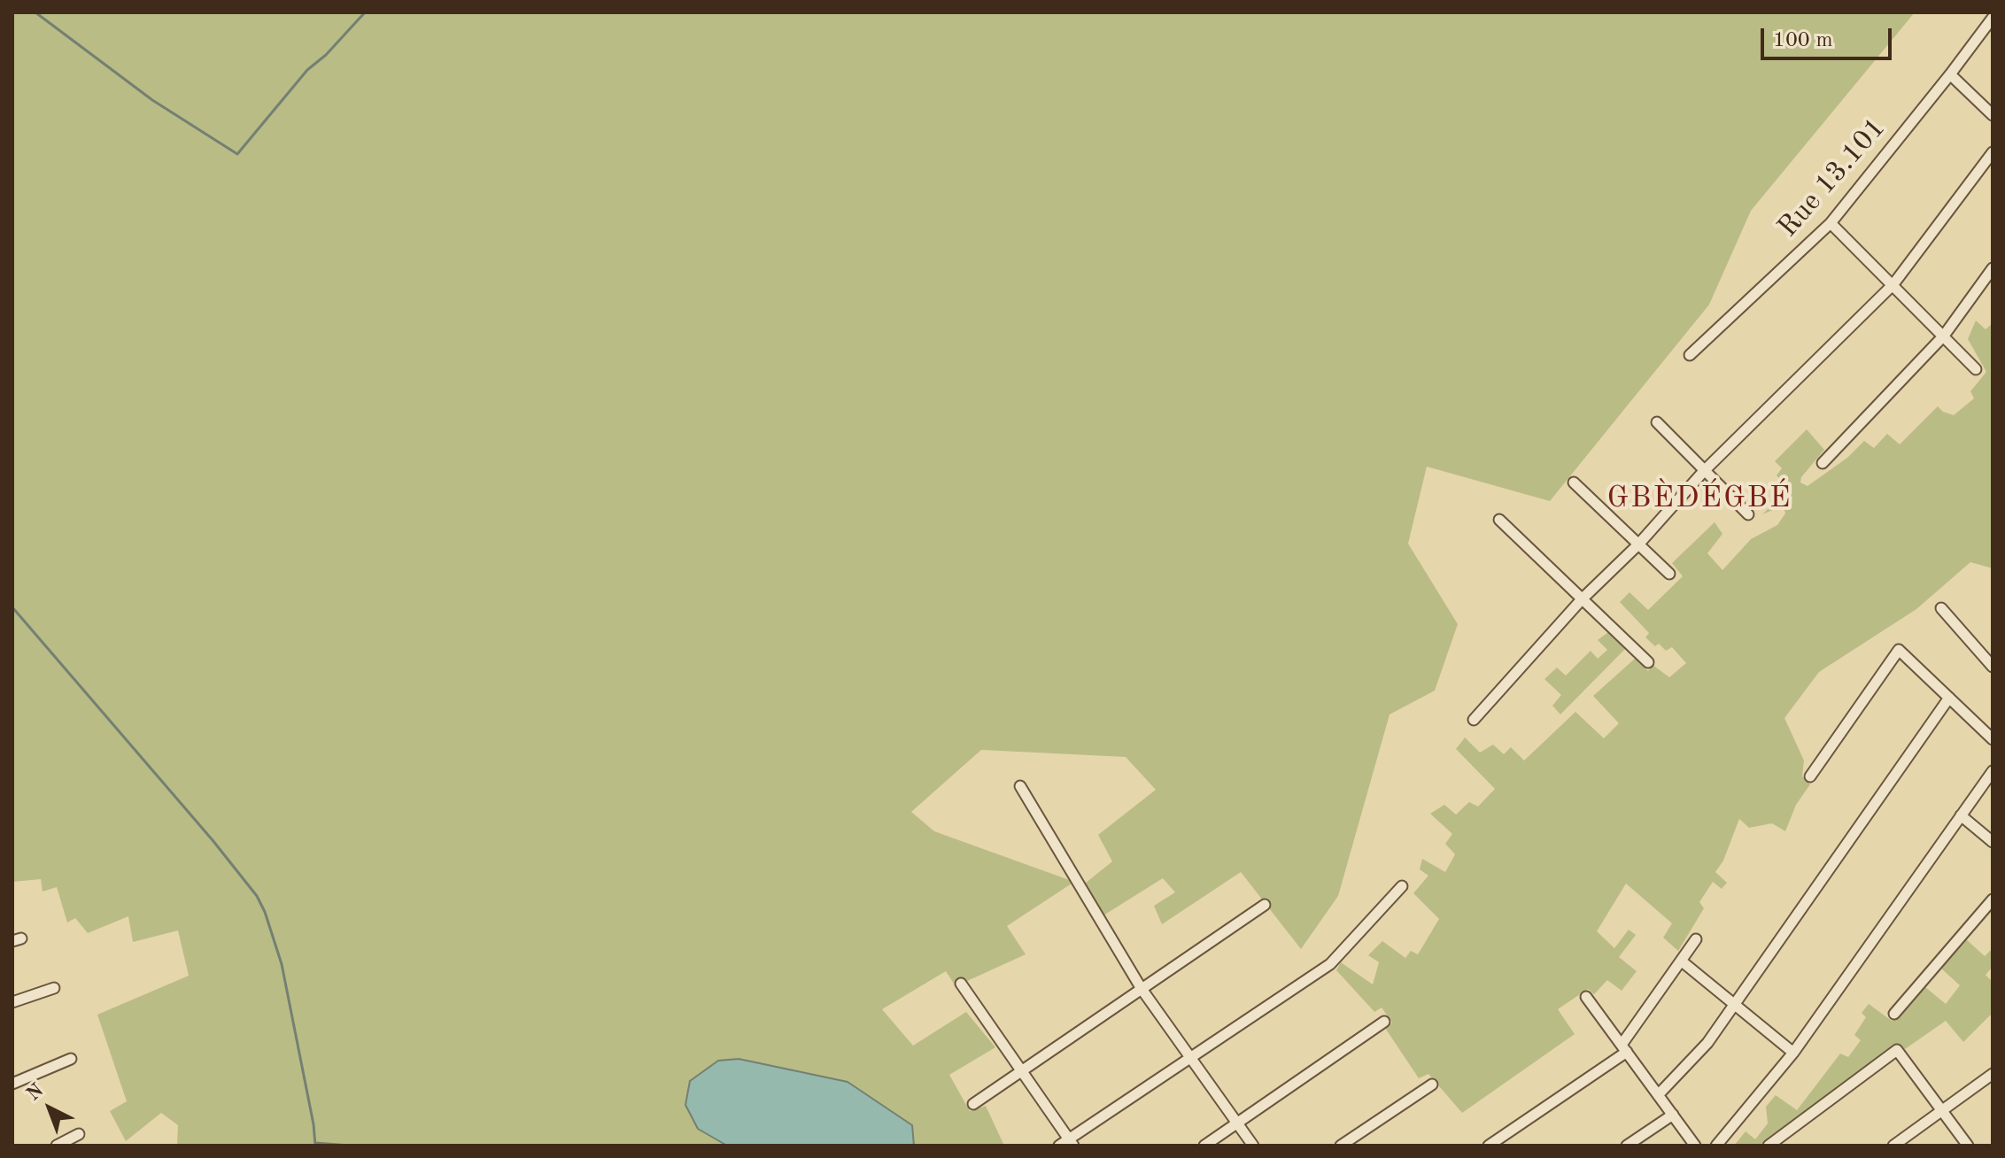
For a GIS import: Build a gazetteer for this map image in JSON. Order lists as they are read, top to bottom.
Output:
{
  "streets": {
    "street": ["Rue 13.101"]
  },
  "districts": ["GBÈDÉGBÉ"],
  "scale_bar": "100 m",
  "north": "top left"
}
